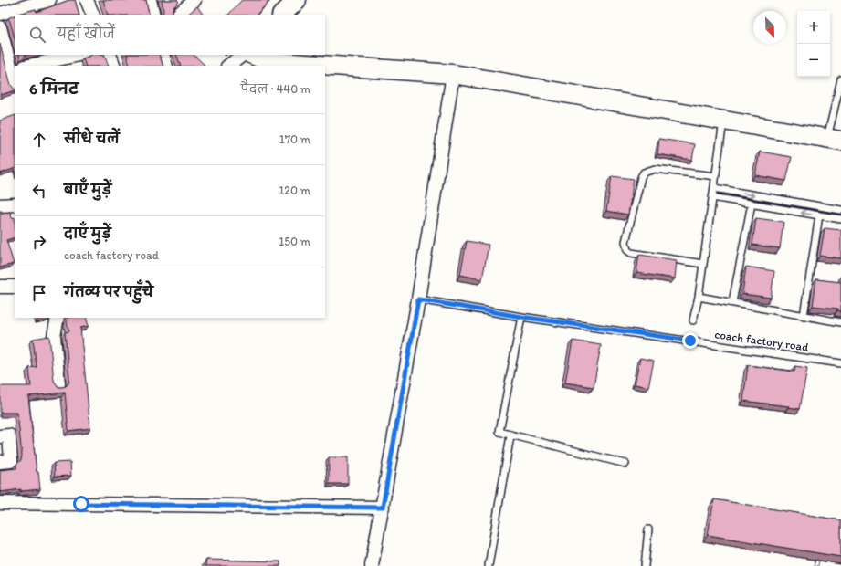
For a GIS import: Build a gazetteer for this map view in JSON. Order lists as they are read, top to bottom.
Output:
{
  "streets": {
    "lane": ["coach factory road"]
  },
  "north": "bottom right",
  "page": {
    "map_buttons": ["+", "−"],
    "search": "यहाँ खोजें",
    "heading": ["6 मिनट", "पैदल · 440 m"],
    "list": [
      ["सीधे चलें", "170 m"],
      ["बाएँ मुड़ें", "120 m"],
      ["दाएँ मुड़ें", "coach factory road", "150 m"],
      "गंतव्य पर पहुँचे"
    ]
  }
}
